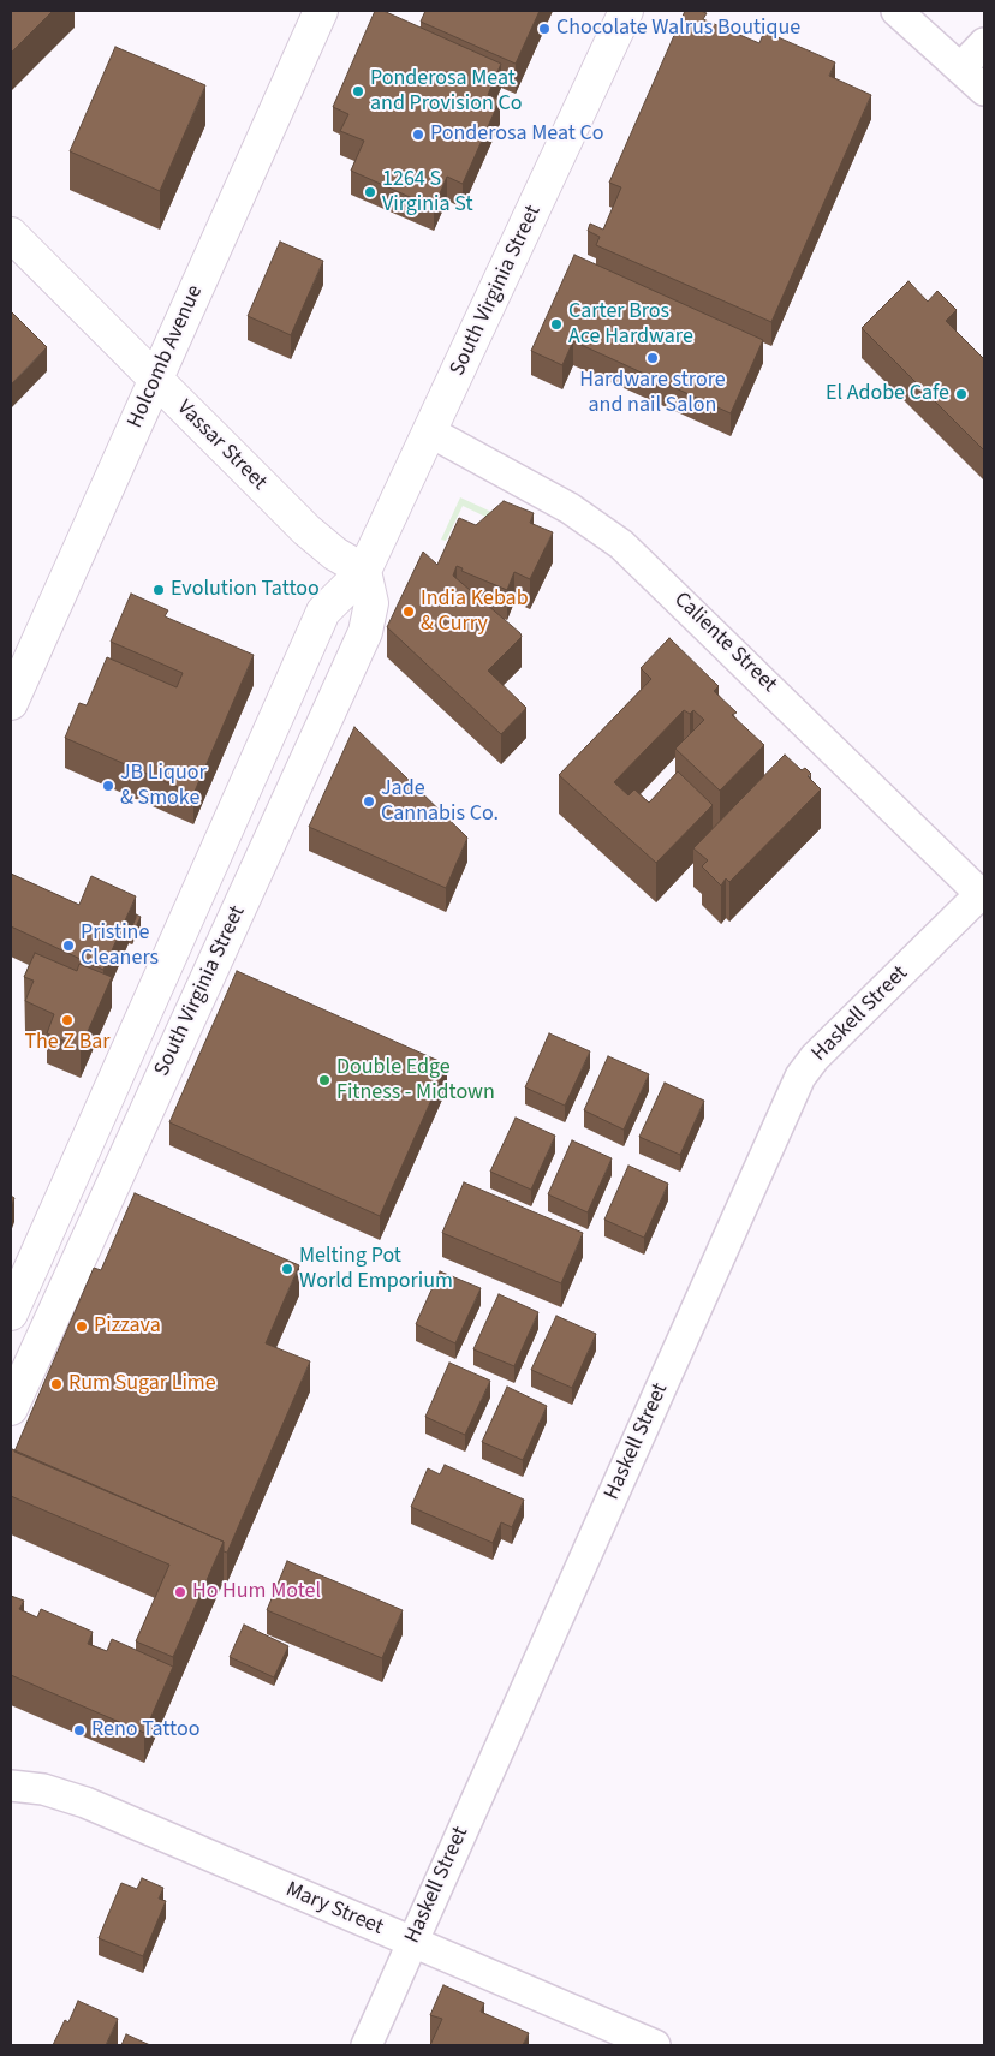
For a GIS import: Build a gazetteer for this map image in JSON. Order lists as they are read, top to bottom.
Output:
{
  "streets": {
    "main road": ["South Virginia Street", "Holcomb Avenue", "Vassar Street"],
    "street": ["Caliente Street", "Haskell Street", "Mary Street"]
  },
  "crossings": [
    ["South Virginia Street", "Vassar Street"],
    ["South Virginia Street", "Caliente Street"],
    ["Holcomb Avenue", "Vassar Street"],
    ["Caliente Street", "Haskell Street"],
    ["Haskell Street", "Mary Street"]
  ],
  "places": [
    "Chocolate Walrus Boutique",
    "Ponderosa Meat and Provision Co",
    "Ponderosa Meat Co",
    "1264 S Virginia St",
    "Carter Bros Ace Hardware",
    "Hardware strore and nail Salon",
    "El Adobe Cafe",
    "Evolution Tattoo",
    "India Kebab & Curry",
    "JB Liquor & Smoke",
    "Jade Cannabis Co.",
    "Pristine Cleaners",
    "The Z Bar",
    "Double Edge Fitness - Midtown",
    "Melting Pot World Emporium",
    "Pizzava",
    "Rum Sugar Lime",
    "Ho Hum Motel",
    "Reno Tattoo"
  ]
}
